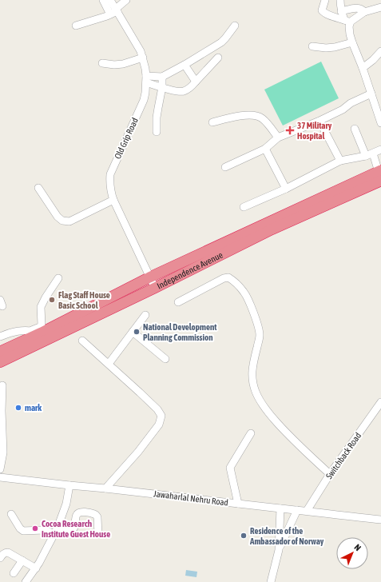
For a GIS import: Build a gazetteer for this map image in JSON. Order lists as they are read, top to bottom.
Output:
{
  "streets": {
    "highway": ["Independence Avenue"],
    "street": ["Old Grip Road", "Switchback Road", "Jawaharlal Nehru Road"]
  },
  "crossings": [
    ["Old Grip Road", "Independence Avenue"],
    ["Switchback Road", "Jawaharlal Nehru Road"]
  ],
  "places": {
    "health": ["37 Military Hospital"],
    "other": [
      "Flag Staff House Basic School",
      "National Development Planning Commission",
      "mark",
      "Cocoa Research Institute Guest House",
      "Residence of the Ambassador of Norway"
    ]
  },
  "north": "top right"
}
